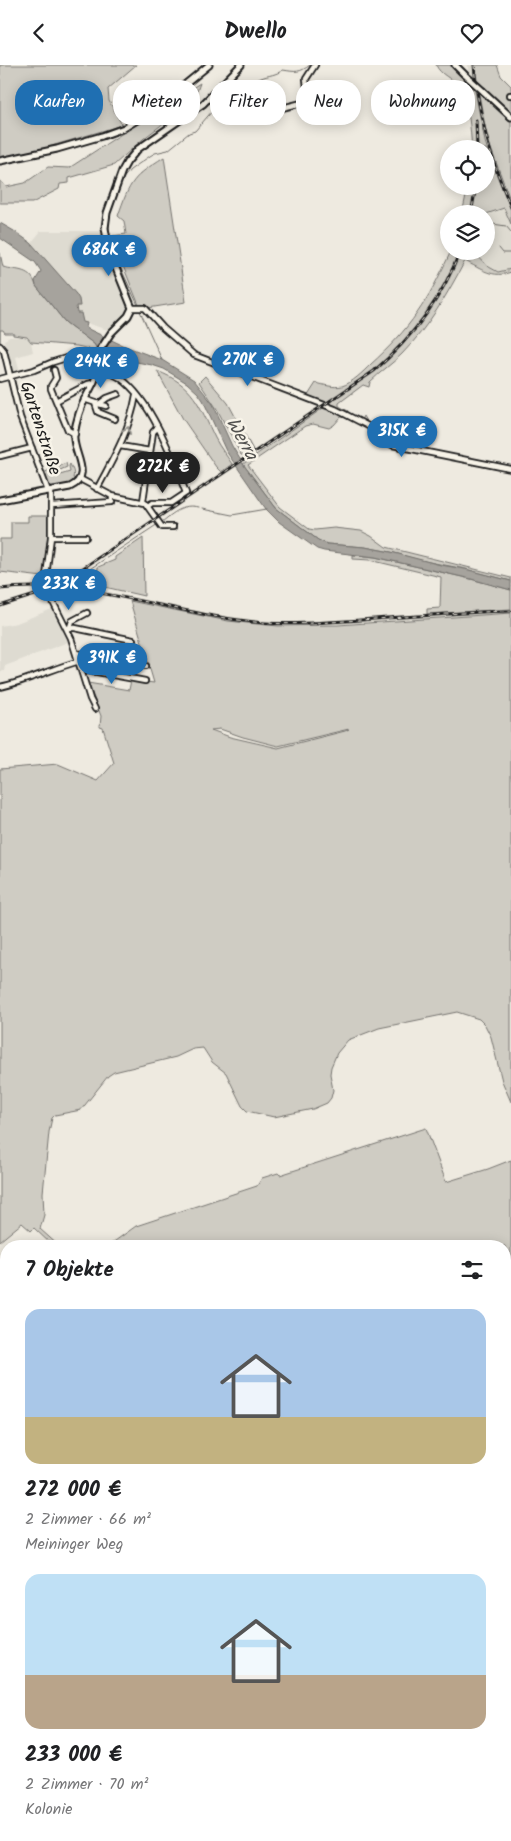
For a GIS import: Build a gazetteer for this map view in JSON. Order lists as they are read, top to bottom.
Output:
{
  "streets": {
    "street": ["Gartenstraße"]
  },
  "water": ["Werra"],
  "page": {
    "header": "Dwello",
    "chip": [
      "Kaufen",
      "Mieten",
      "Filter",
      "Neu",
      "Wohnung"
    ],
    "price": [
      "686K €",
      "270K €",
      "244K €",
      "315K €",
      "272K €",
      "233K €",
      "391K €"
    ],
    "heading": "7 Objekte",
    "list": [
      {
        "name": "272 000 €",
        "note": "2 Zimmer · 66 m² · Meininger Weg"
      },
      {
        "name": "233 000 €",
        "note": "2 Zimmer · 70 m² · Kolonie"
      }
    ]
  }
}
